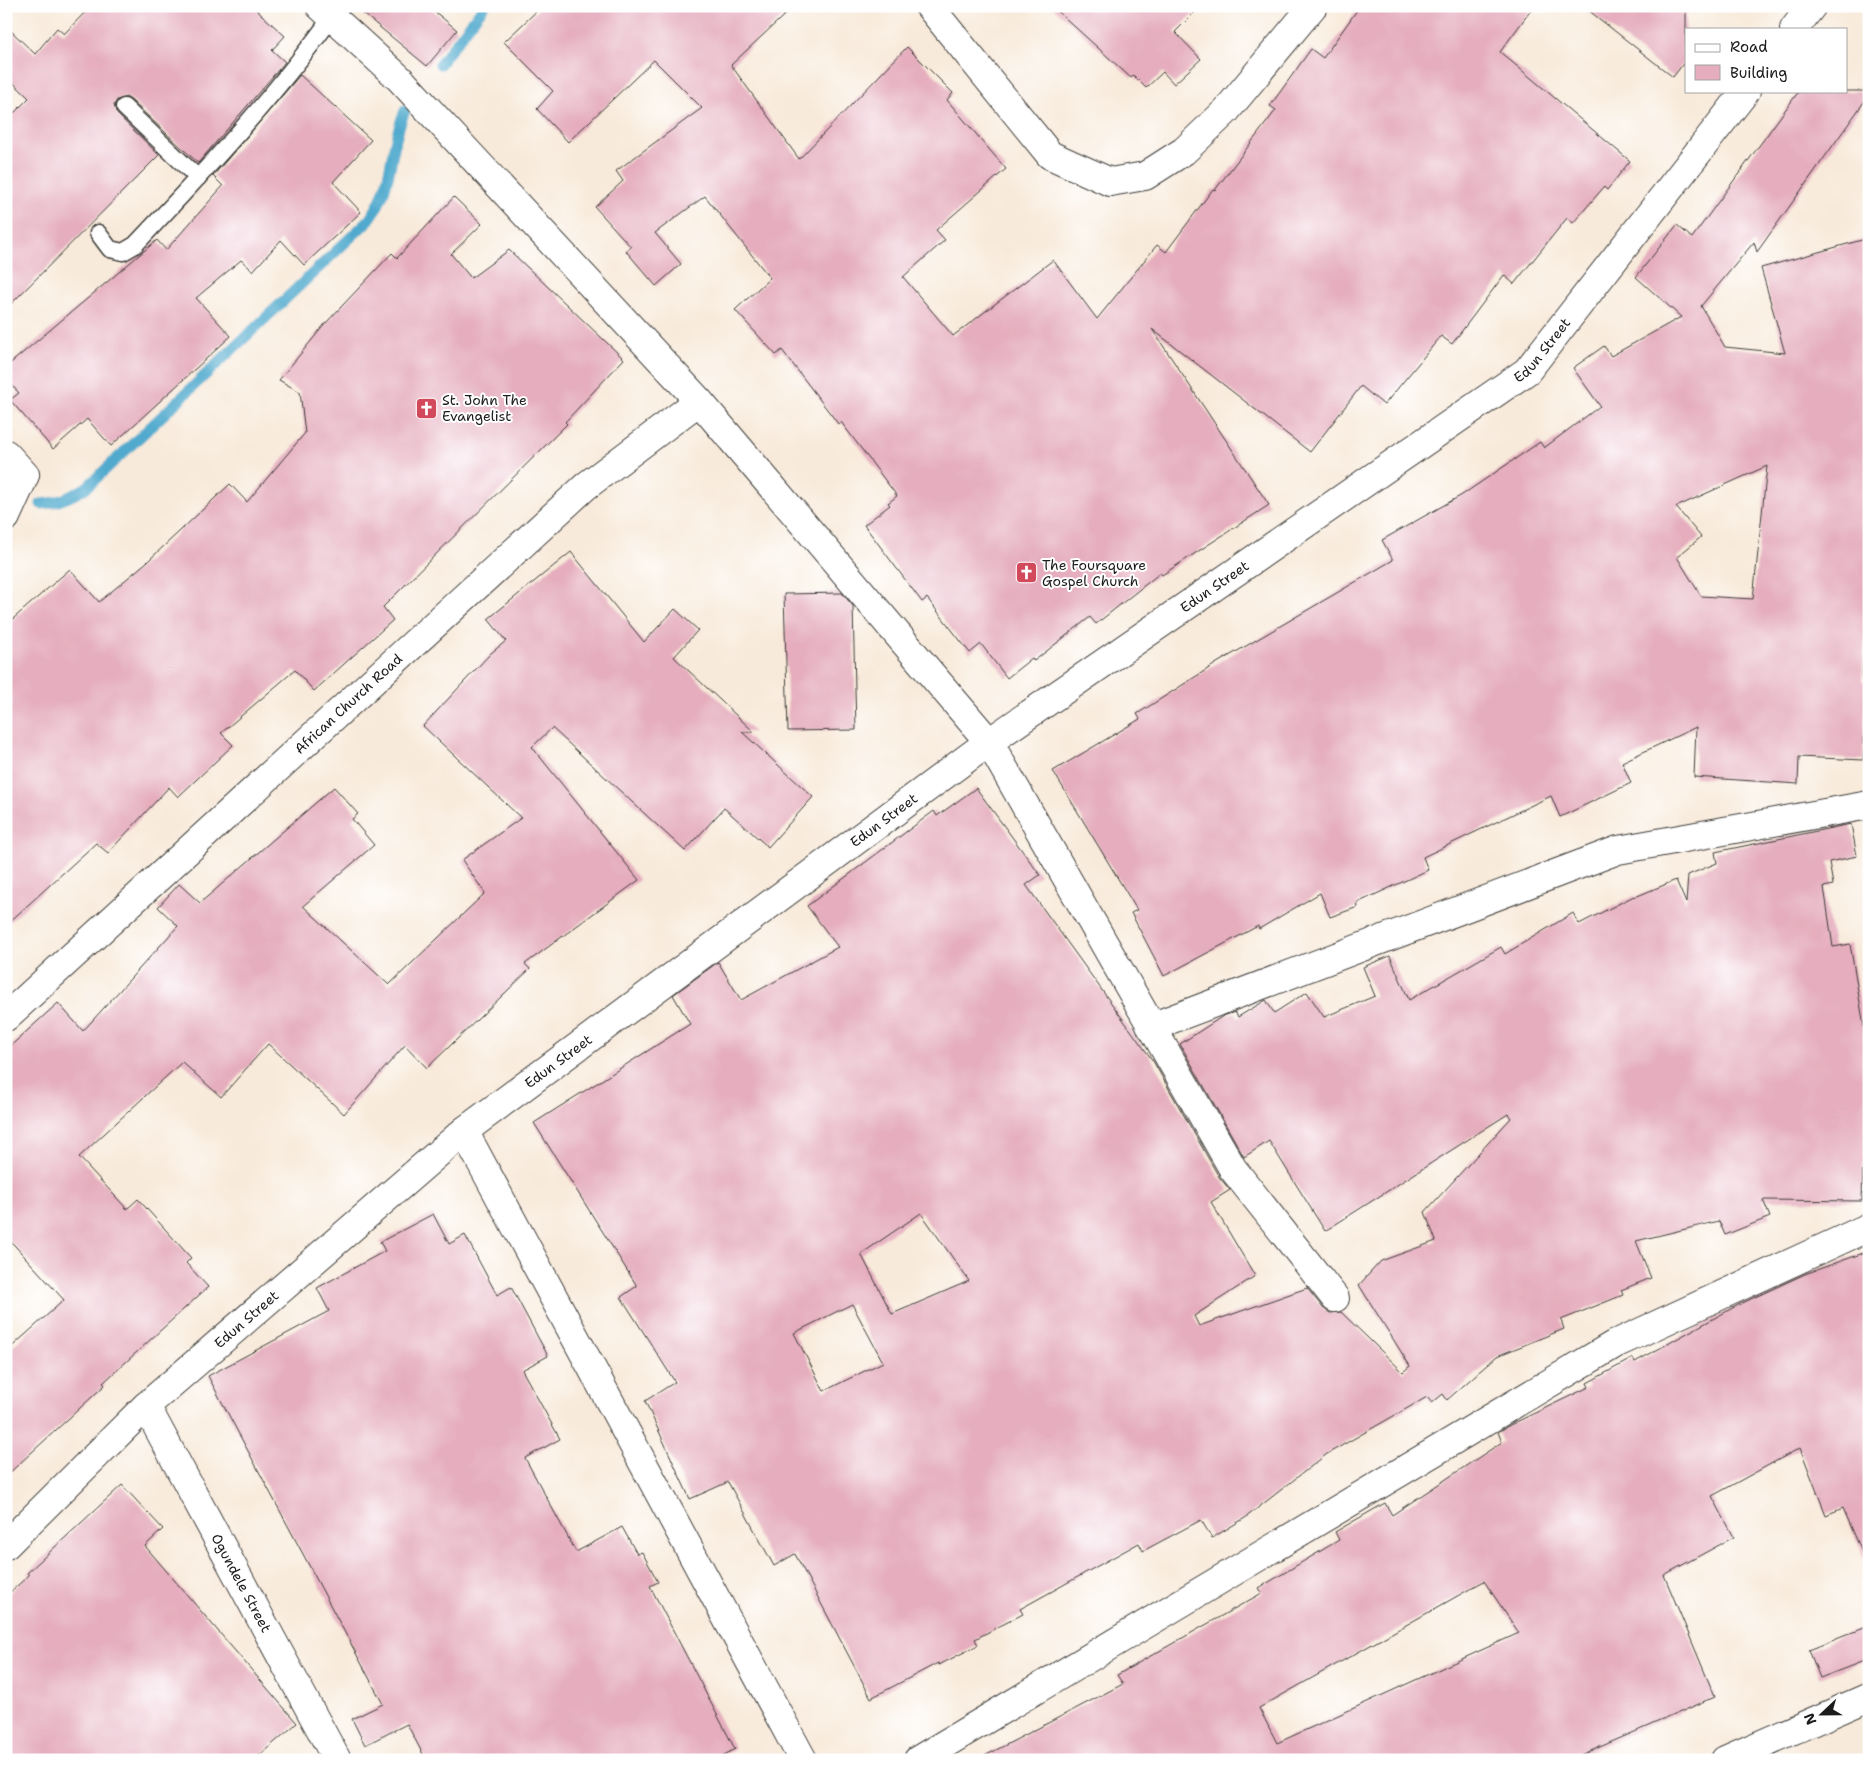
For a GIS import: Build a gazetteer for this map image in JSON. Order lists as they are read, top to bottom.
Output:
{
  "streets": {
    "street": ["Edun Street", "African Church Road", "Ogundele Street"]
  },
  "crossings": [
    ["Edun Street", "Ogundele Street"]
  ],
  "places": {
    "church": ["St. John The Evangelist", "The Foursquare Gospel Church"]
  },
  "legend": ["Road", "Building"],
  "north": "left"
}
